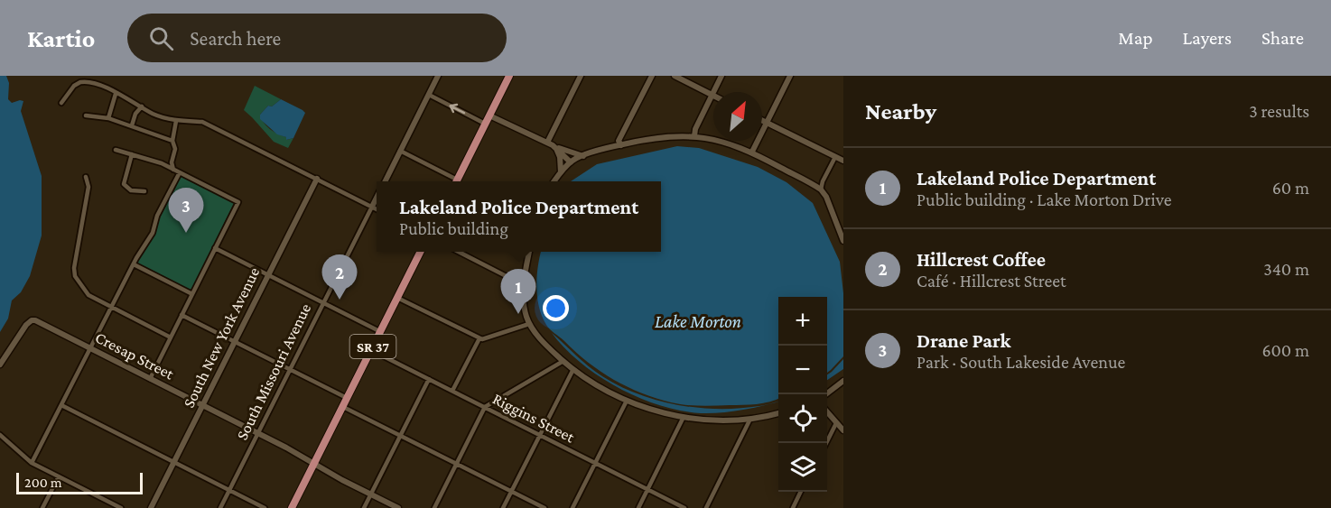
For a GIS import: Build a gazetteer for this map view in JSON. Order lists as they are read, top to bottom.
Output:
{
  "streets": {
    "main road": ["SR 37"],
    "street": [
      "South New York Avenue",
      "Cresap Street",
      "South Missouri Avenue",
      "Riggins Street"
    ]
  },
  "crossings": [
    ["South New York Avenue", "Cresap Street"],
    ["SR 37", "Cresap Street"],
    ["SR 37", "Riggins Street"],
    ["Cresap Street", "South Missouri Avenue"]
  ],
  "water": ["Lake Morton"],
  "scale_bar": "200 m",
  "north": "top right",
  "page": {
    "header": "Kartio",
    "search": "Search here",
    "nav": ["Map", "Layers", "Share"],
    "heading": ["Nearby", "3 results"],
    "list": [
      {
        "mark": "1",
        "name": "Lakeland Police Department",
        "note": "Public building · Lake Morton Drive",
        "value": "60 m"
      },
      {
        "mark": "2",
        "name": "Hillcrest Coffee",
        "note": "Café · Hillcrest Street",
        "value": "340 m"
      },
      {
        "mark": "3",
        "name": "Drane Park",
        "note": "Park · South Lakeside Avenue",
        "value": "600 m"
      }
    ],
    "popup": ["Lakeland Police Department", "Public building"],
    "pins": ["3", "2", "1"],
    "map_buttons": ["+", "−"],
    "scale": "200 m"
  }
}
